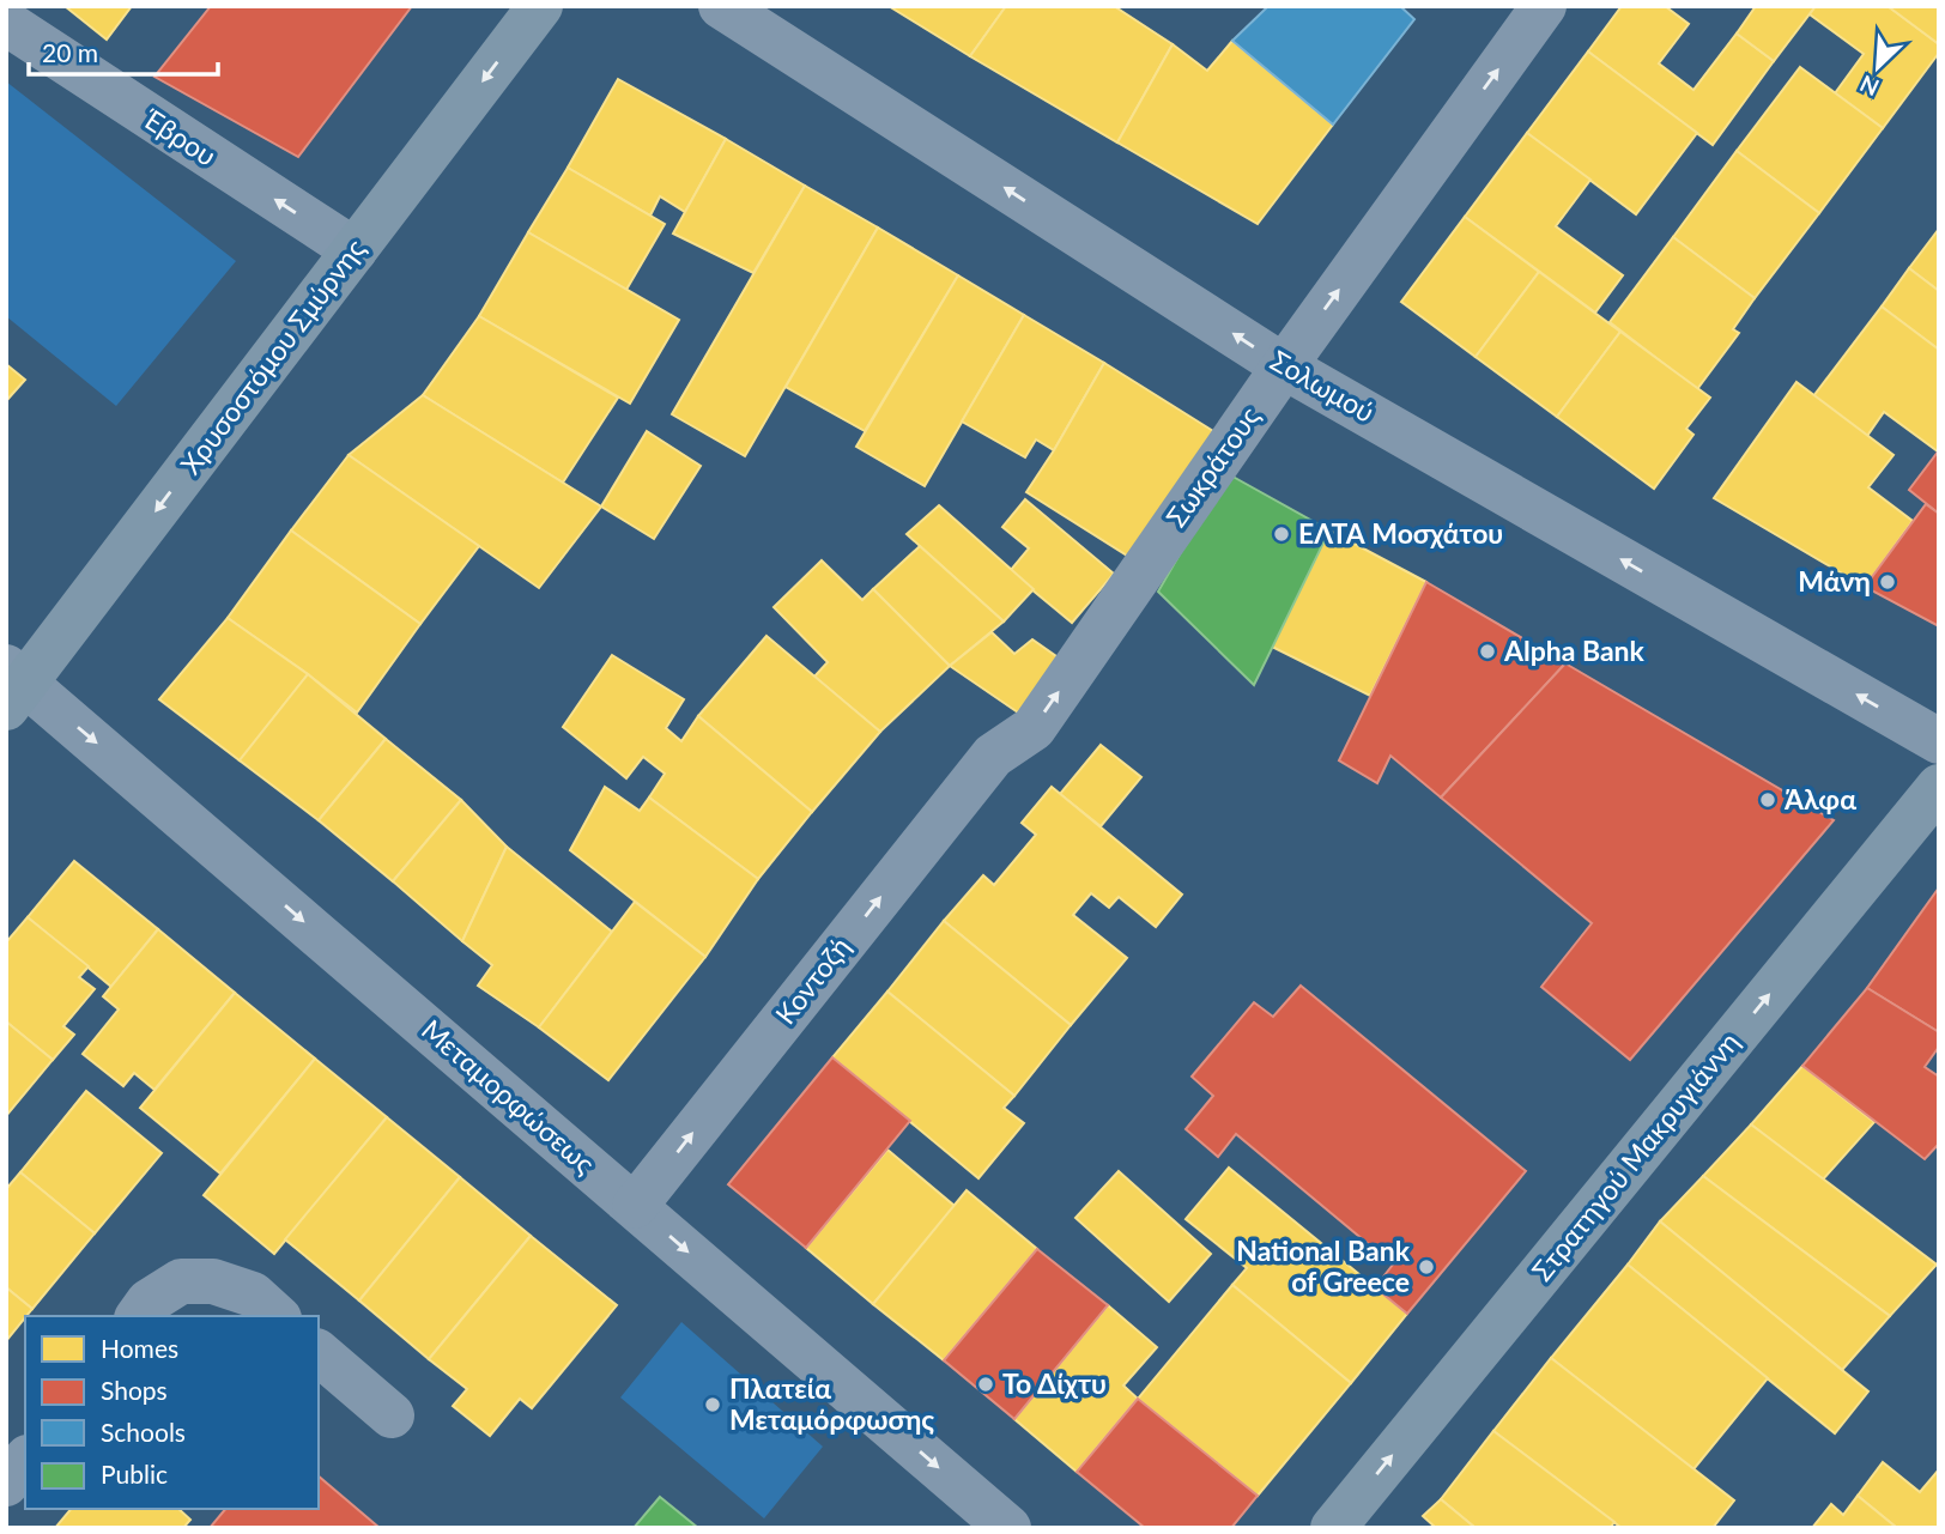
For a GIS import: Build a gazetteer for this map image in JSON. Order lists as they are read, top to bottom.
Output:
{
  "streets": {
    "main road": ["Χρυσοστόμου Σμύρνης", "Στρατηγού Μακρυγιάννη"],
    "street": [
      "Έβρου",
      "Σολωμού",
      "Σωκράτους",
      "Κοντοζή",
      "Μεταμορφώσεως"
    ]
  },
  "crossings": [
    ["Έβρου", "Χρυσοστόμου Σμύρνης"],
    ["Χρυσοστόμου Σμύρνης", "Μεταμορφώσεως"],
    ["Σολωμού", "Σωκράτους"],
    ["Σωκράτους", "Κοντοζή"],
    ["Κοντοζή", "Μεταμορφώσεως"]
  ],
  "one_way": [
    "Έβρου",
    "Χρυσοστόμου Σμύρνης",
    "Σολωμού",
    "Σωκράτους",
    "Κοντοζή",
    "Μεταμορφώσεως",
    "Στρατηγού Μακρυγιάννη"
  ],
  "places": [
    "ΕΛΤΑ Μοσχάτου",
    "Μάνη",
    "Alpha Bank",
    "Άλφα",
    "National Bank of Greece",
    "Το Δίχτυ",
    "Πλατεία Μεταμόρφωσης"
  ],
  "legend": [
    "Homes",
    "Shops",
    "Schools",
    "Public"
  ],
  "scale_bar": "20 m",
  "north": "bottom left"
}
